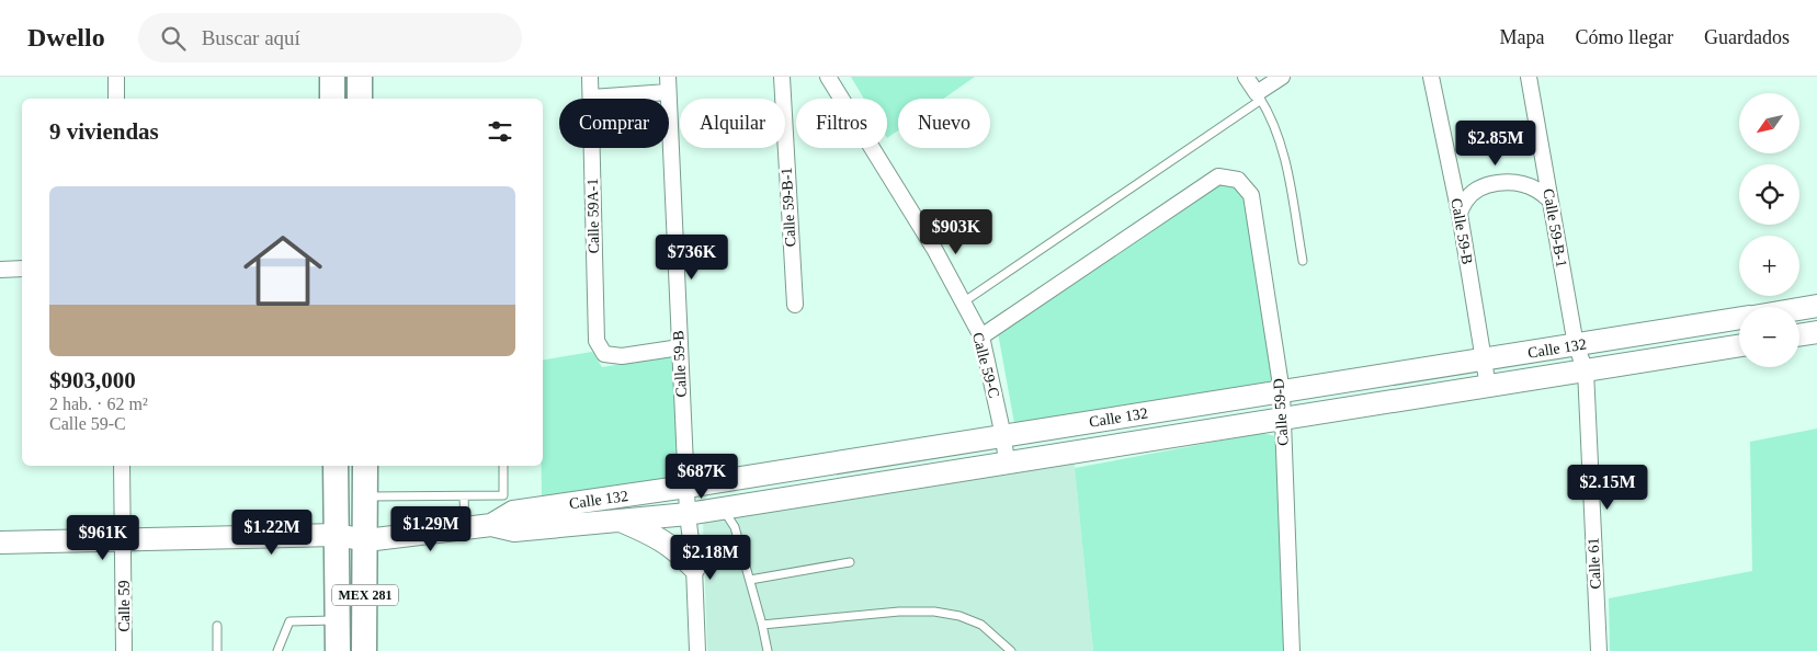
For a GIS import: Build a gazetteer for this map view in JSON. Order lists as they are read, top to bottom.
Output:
{
  "streets": {
    "main road": ["MEX 281"],
    "street": [
      "Calle 59-B-1",
      "Calle 59A-1",
      "Calle 59-B",
      "Calle 132",
      "Calle 59-C",
      "Calle 59-D",
      "Calle 61",
      "Calle 59"
    ]
  },
  "crossings": [
    ["Calle 59-B-1", "Calle 132"],
    ["Calle 59-B-1", "Calle 61"],
    ["Calle 59A-1", "Calle 59-B"],
    ["Calle 59-B", "Calle 132"],
    ["Calle 132", "Calle 59-C"],
    ["Calle 132", "Calle 59-D"],
    ["Calle 132", "Calle 61"],
    ["Calle 132", "MEX 281"],
    ["Calle 132", "Calle 59"],
    ["Calle 59-C", "Calle 59-D"]
  ],
  "north": "bottom left",
  "page": {
    "header": "Dwello",
    "search": "Buscar aquí",
    "nav": ["Mapa", "Cómo llegar", "Guardados"],
    "map_buttons": ["+", "−"],
    "chip": [
      "Comprar",
      "Alquilar",
      "Filtros",
      "Nuevo"
    ],
    "heading": "9 viviendas",
    "price": [
      "$2.85M",
      "$903K",
      "$736K",
      "$687K",
      "$2.15M",
      "$1.29M",
      "$1.22M",
      "$961K",
      "$2.18M"
    ],
    "list": [
      {
        "name": "$903,000",
        "note": "2 hab. · 62 m² · Calle 59-C"
      }
    ]
  }
}
